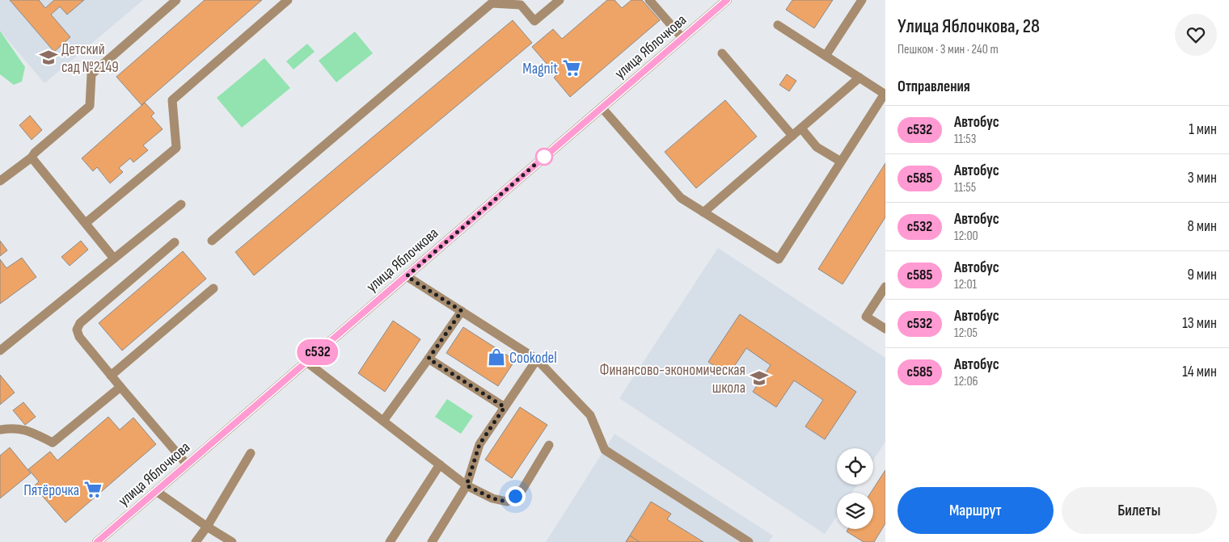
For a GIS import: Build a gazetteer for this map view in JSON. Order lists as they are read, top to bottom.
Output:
{
  "streets": {
    "street": ["улица Яблочкова"]
  },
  "places": {
    "school or university": ["Детский сад №2149", "Финансово-экономическая школа"],
    "supermarket": ["Magnit", "Пятёрочка"],
    "shop": ["Cookodel"]
  },
  "lines": ["bus line с532"],
  "page": {
    "on_map": "с532",
    "heading": [
      ["Улица Яблочкова, 28", "Пешком · 3 мин · 240 m"],
      "Отправления"
    ],
    "list": [
      {
        "mark": "с532",
        "name": "Автобус",
        "note": "11:53",
        "value": "1 мин"
      },
      {
        "mark": "с585",
        "name": "Автобус",
        "note": "11:55",
        "value": "3 мин"
      },
      {
        "mark": "с532",
        "name": "Автобус",
        "note": "12:00",
        "value": "8 мин"
      },
      {
        "mark": "с585",
        "name": "Автобус",
        "note": "12:01",
        "value": "9 мин"
      },
      {
        "mark": "с532",
        "name": "Автобус",
        "note": "12:05",
        "value": "13 мин"
      },
      {
        "mark": "с585",
        "name": "Автобус",
        "note": "12:06",
        "value": "14 мин"
      }
    ],
    "buttons": ["Маршрут", "Билеты"]
  }
}
